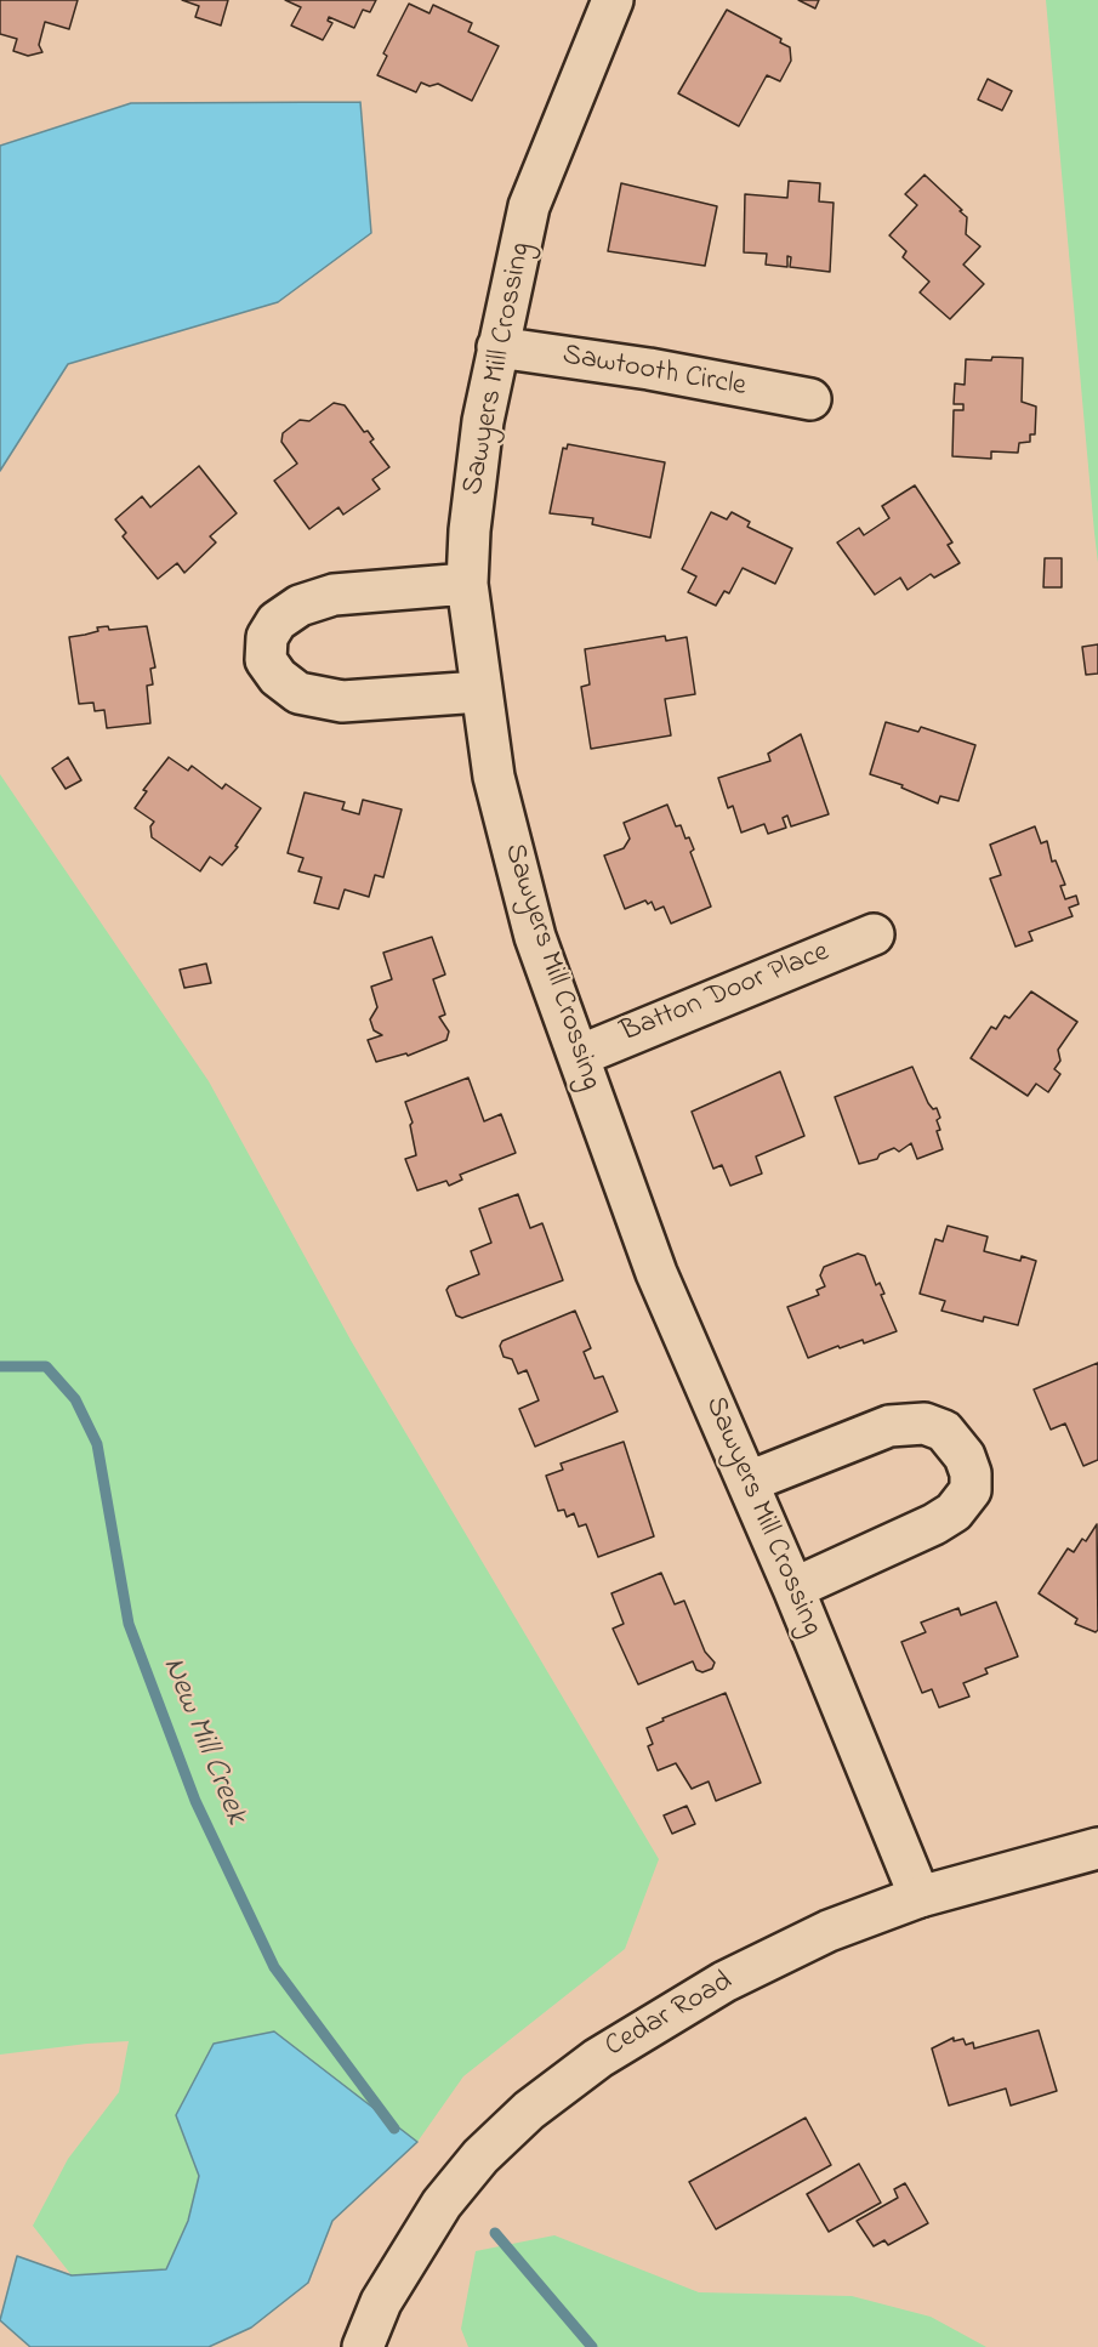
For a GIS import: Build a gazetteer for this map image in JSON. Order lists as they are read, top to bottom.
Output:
{
  "streets": {
    "street": [
      "Sawyers Mill Crossing",
      "Sawtooth Circle",
      "Batton Door Place",
      "Cedar Road"
    ]
  },
  "crossings": [
    ["Sawyers Mill Crossing", "Sawtooth Circle"],
    ["Sawyers Mill Crossing", "Batton Door Place"],
    ["Sawyers Mill Crossing", "Cedar Road"]
  ],
  "water": ["New Mill Creek"]
}
